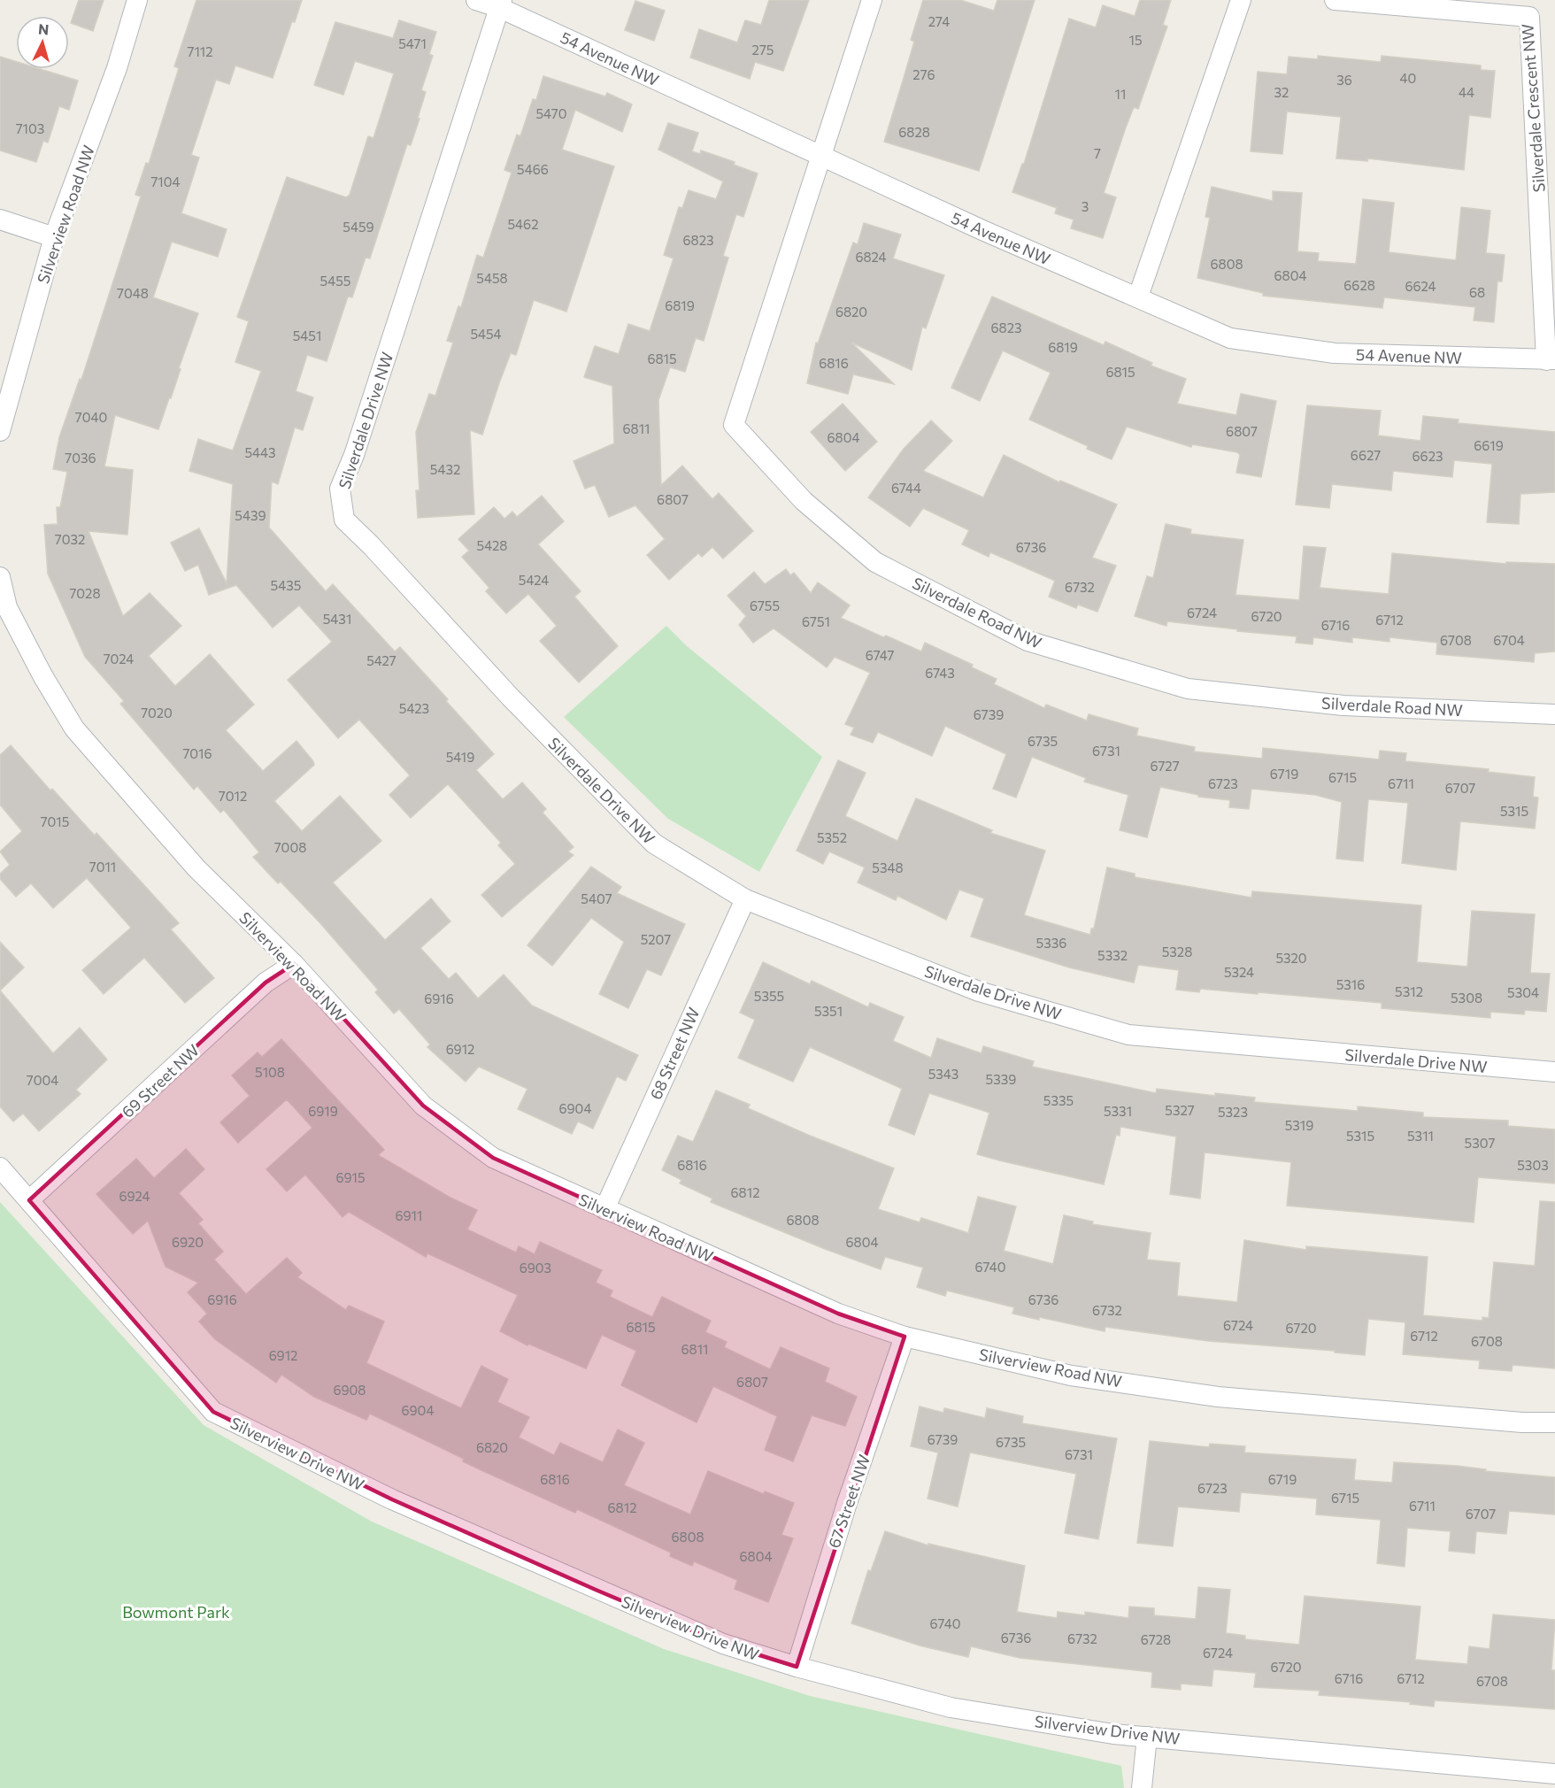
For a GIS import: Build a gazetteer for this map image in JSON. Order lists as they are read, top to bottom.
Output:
{
  "streets": {
    "street": [
      "54 Avenue NW",
      "Silverdale Crescent NW",
      "Silverview Road NW",
      "Silverdale Drive NW",
      "Silverdale Road NW",
      "68 Street NW",
      "69 Street NW",
      "Silverview Drive NW",
      "67 Street NW"
    ]
  },
  "crossings": [
    ["54 Avenue NW", "Silverdale Crescent NW"],
    ["54 Avenue NW", "Silverdale Drive NW"],
    ["54 Avenue NW", "Silverdale Road NW"],
    ["Silverview Road NW", "68 Street NW"],
    ["Silverview Road NW", "69 Street NW"],
    ["Silverview Road NW", "67 Street NW"],
    ["Silverdale Drive NW", "68 Street NW"],
    ["69 Street NW", "Silverview Drive NW"],
    ["Silverview Drive NW", "67 Street NW"]
  ],
  "parks": ["Bowmont Park"],
  "house_numbers": [
    "274",
    "15",
    "5471",
    "275",
    "7112",
    "276",
    "40",
    "36",
    "32",
    "44",
    "11",
    "5470",
    "7103",
    "6828",
    "7",
    "5466",
    "7104",
    "3",
    "5462",
    "5459",
    "6823",
    "6824",
    "6808",
    "6804",
    "5458",
    "5455",
    "6628",
    "6624",
    "68",
    "7048",
    "6819",
    "6820",
    "6823",
    "5454",
    "5451",
    "6819",
    "6815",
    "6816",
    "6815",
    "7040",
    "6811",
    "6807",
    "6804",
    "6619",
    "5443",
    "6627",
    "6623",
    "7036",
    "5432",
    "6744",
    "6807",
    "5439",
    "7032",
    "5428",
    "6736",
    "5424",
    "5435",
    "6732",
    "7028",
    "6755",
    "6724",
    "6720",
    "5431",
    "6712",
    "6751",
    "6716",
    "6708",
    "6704",
    "6747",
    "7024",
    "5427",
    "6743",
    "5423",
    "7020",
    "6739",
    "6735",
    "6731",
    "7016",
    "5419",
    "6727",
    "6719",
    "6715",
    "6723",
    "6711",
    "6707",
    "7012",
    "5315",
    "7015",
    "5352",
    "7008",
    "7011",
    "5348",
    "5407",
    "5207",
    "5336",
    "5328",
    "5332",
    "5320",
    "5324",
    "5316",
    "5312",
    "5304",
    "5355",
    "5308",
    "6916",
    "5351",
    "6912",
    "5108",
    "5343",
    "5339",
    "7004",
    "5335",
    "6904",
    "5327",
    "6919",
    "5331",
    "5323",
    "5319",
    "5315",
    "5311",
    "5307",
    "6816",
    "5303",
    "6915",
    "6812",
    "6924",
    "6911",
    "6808",
    "6920",
    "6804",
    "6740",
    "6903",
    "6916",
    "6736",
    "6732",
    "6724",
    "6815",
    "6720",
    "6712",
    "6708",
    "6811",
    "6912",
    "6807",
    "6908",
    "6904",
    "6739",
    "6735",
    "6820",
    "6731",
    "6816",
    "6719",
    "6723",
    "6715",
    "6711",
    "6812",
    "6707",
    "6808",
    "6804",
    "6740",
    "6736",
    "6732",
    "6728",
    "6724",
    "6720",
    "6716",
    "6712",
    "6708"
  ],
  "north": "top"
}
